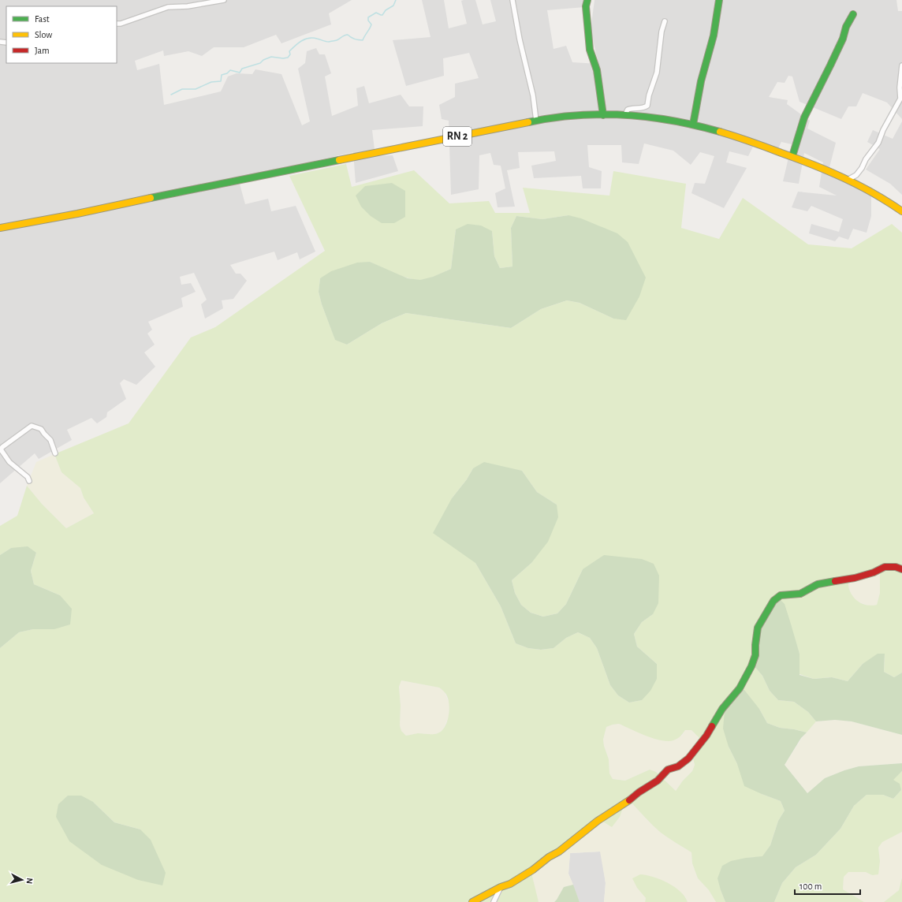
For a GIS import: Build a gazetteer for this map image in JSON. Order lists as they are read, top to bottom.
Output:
{
  "streets": {
    "street": ["RN 2"]
  },
  "legend": ["Fast", "Slow", "Jam"],
  "scale_bar": "100 m",
  "north": "right"
}
